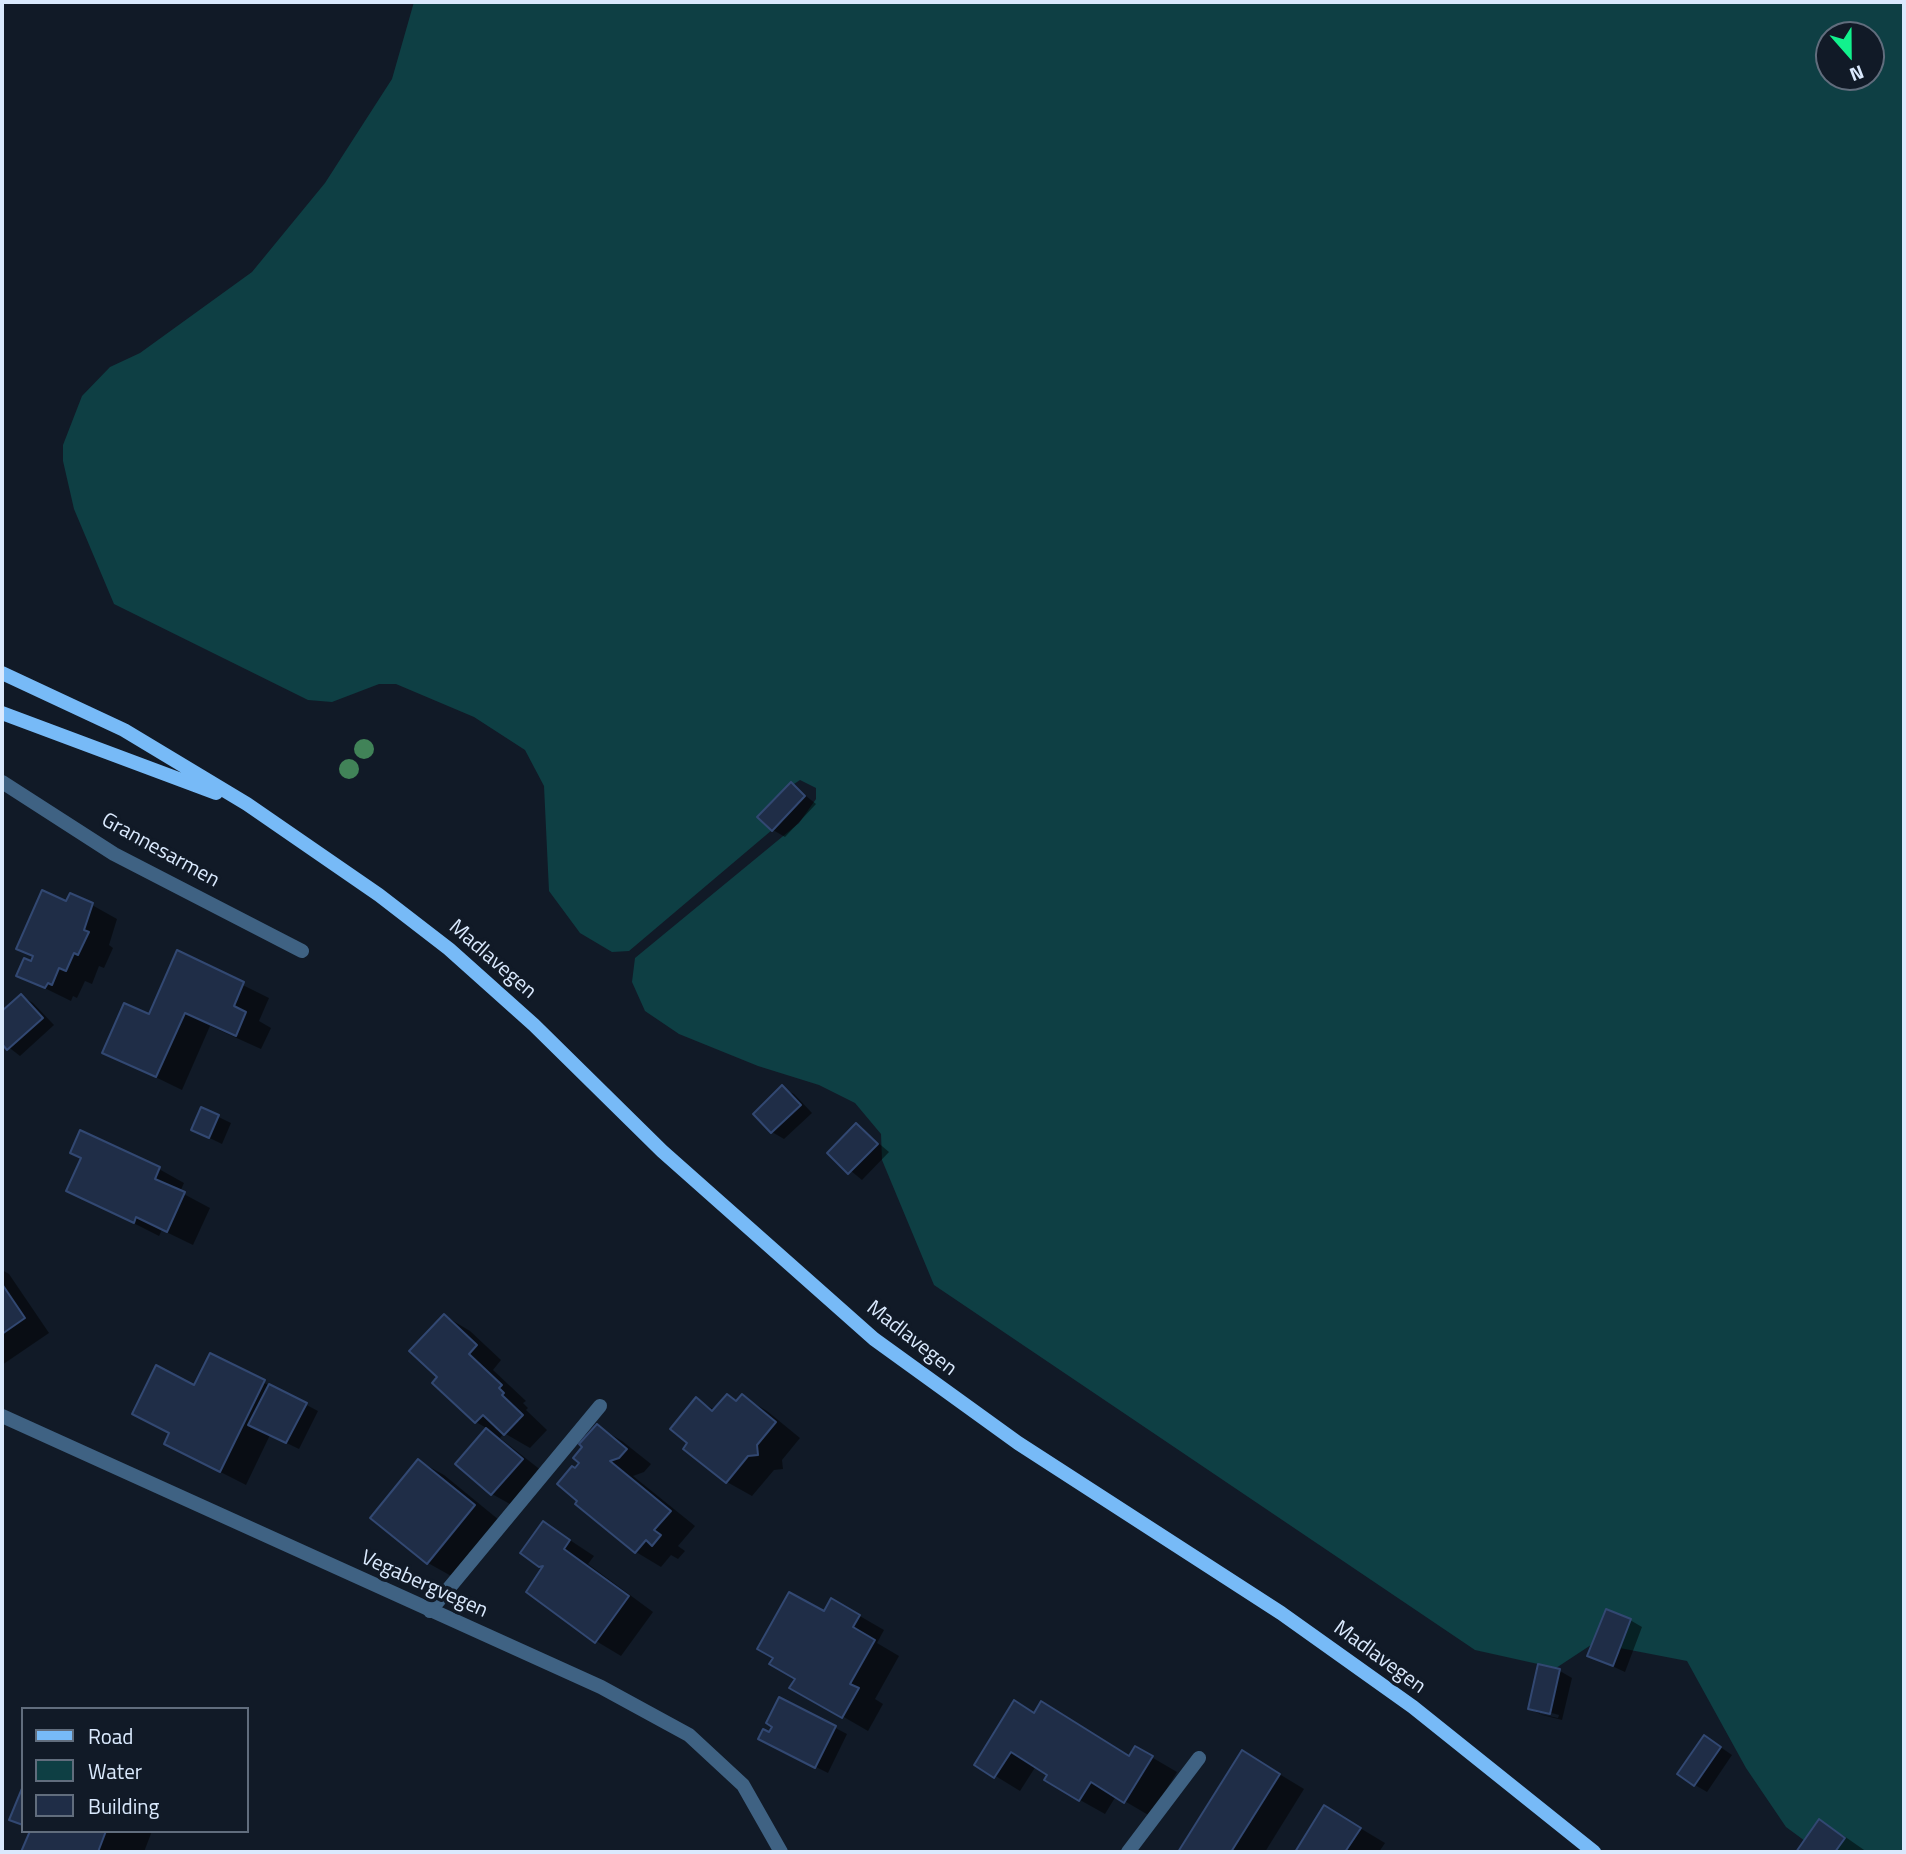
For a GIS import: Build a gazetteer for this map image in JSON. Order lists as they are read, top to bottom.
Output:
{
  "streets": {
    "main road": ["Madlavegen"],
    "street": ["Grannesarmen", "Vegabergvegen"]
  },
  "legend": ["Road", "Water", "Building"],
  "north": "bottom"
}
